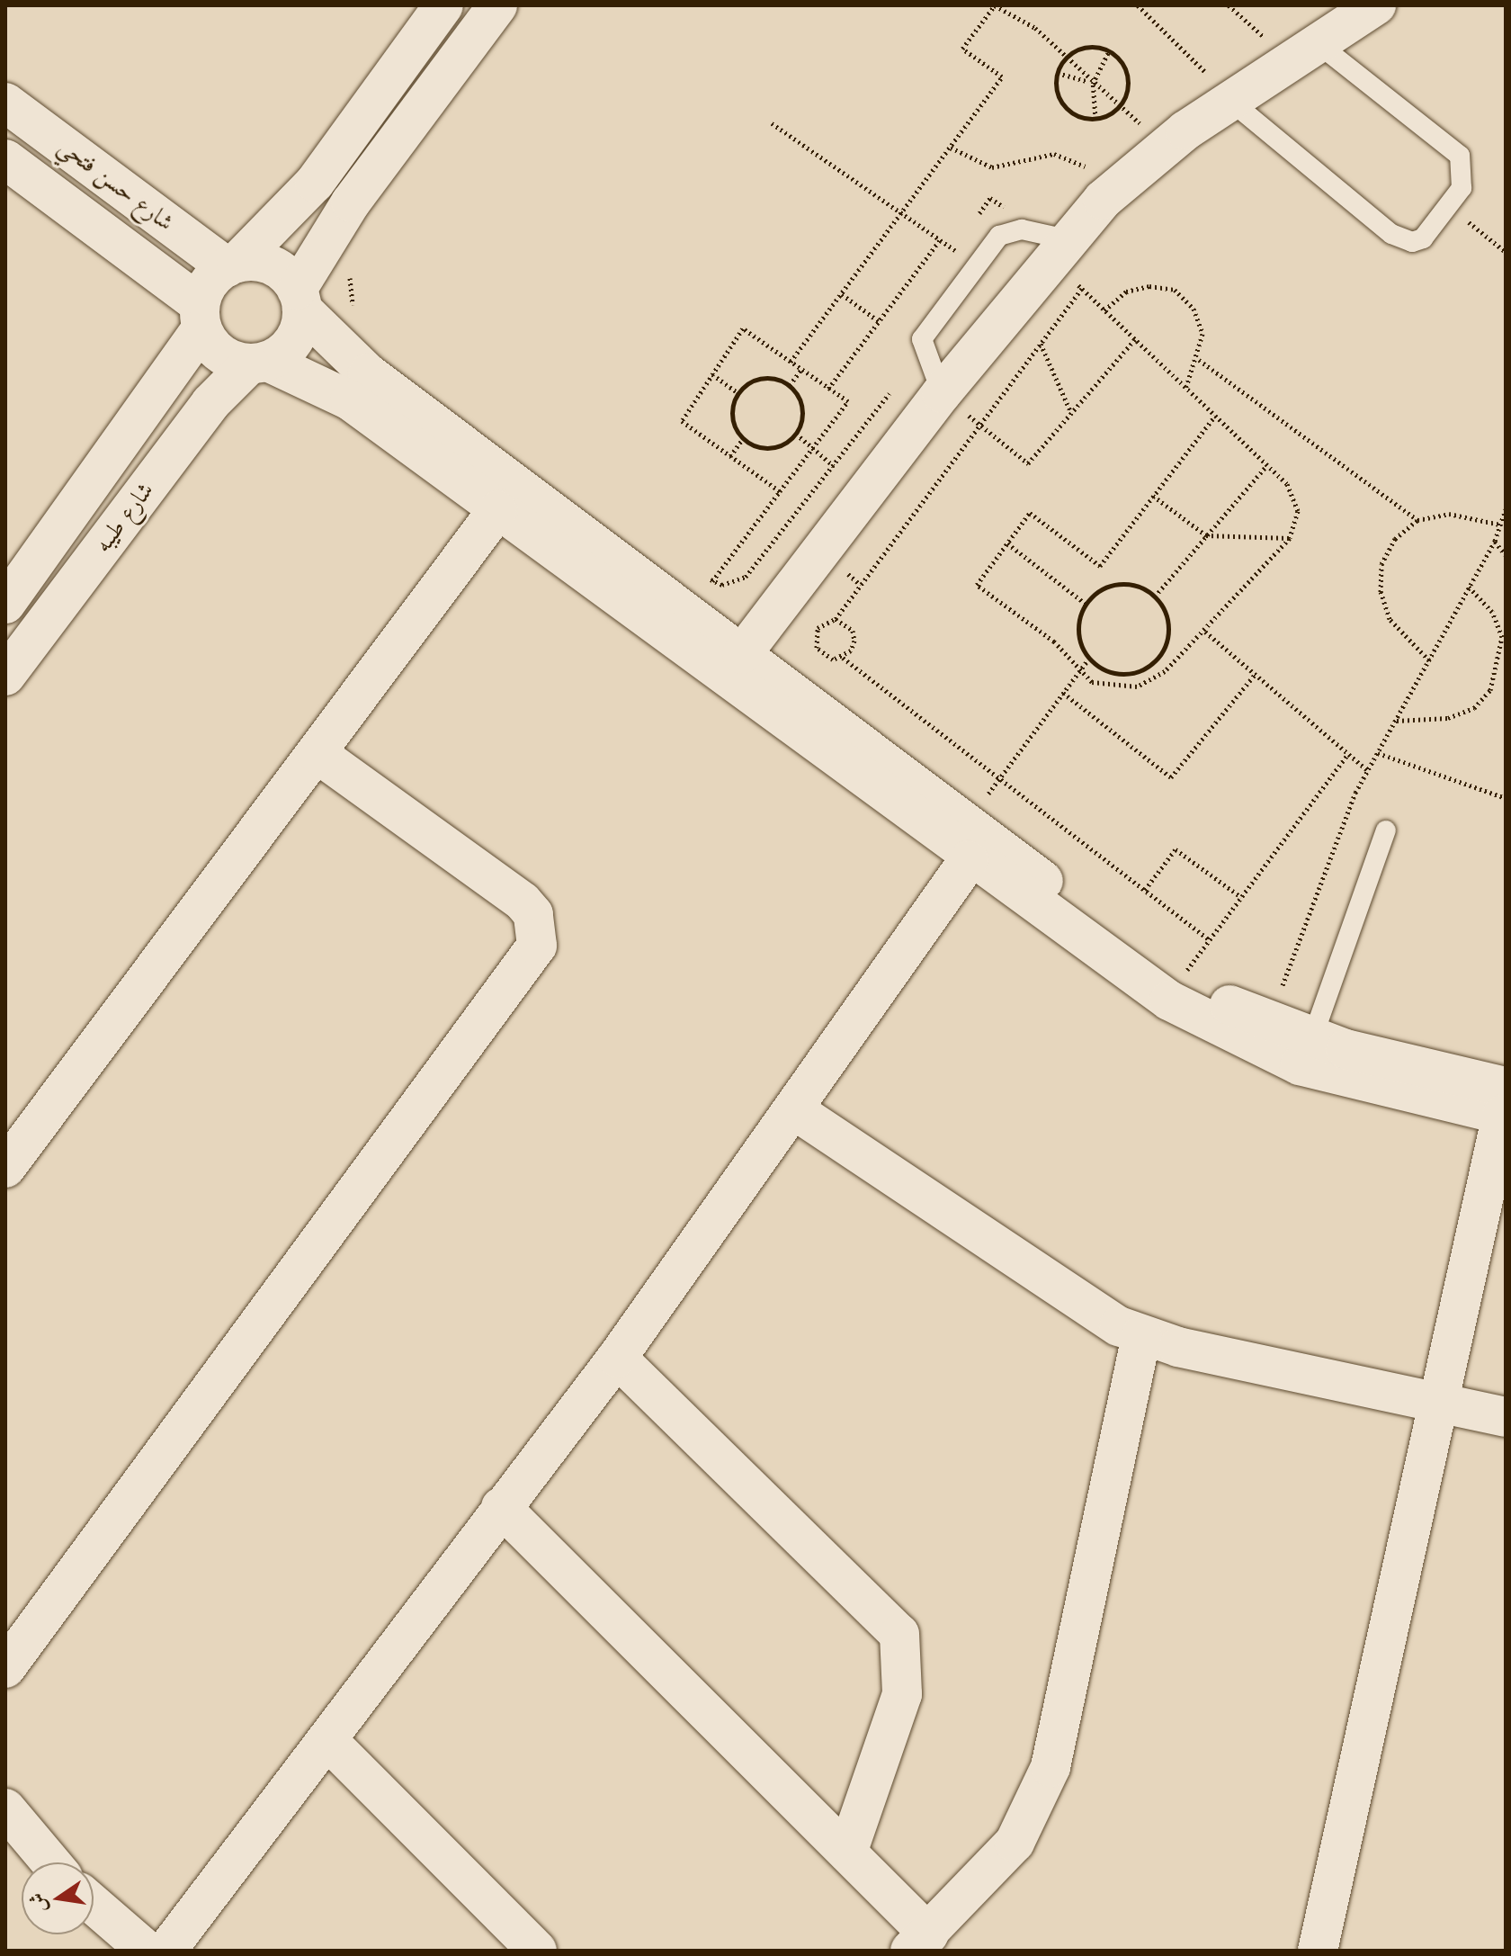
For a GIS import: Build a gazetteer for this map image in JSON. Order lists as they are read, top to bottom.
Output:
{
  "streets": {
    "street": ["شارع حسن فتحي", "شارع طيبه"]
  },
  "crossings": [
    ["شارع حسن فتحي", "شارع طيبه"]
  ],
  "north": "left"
}
